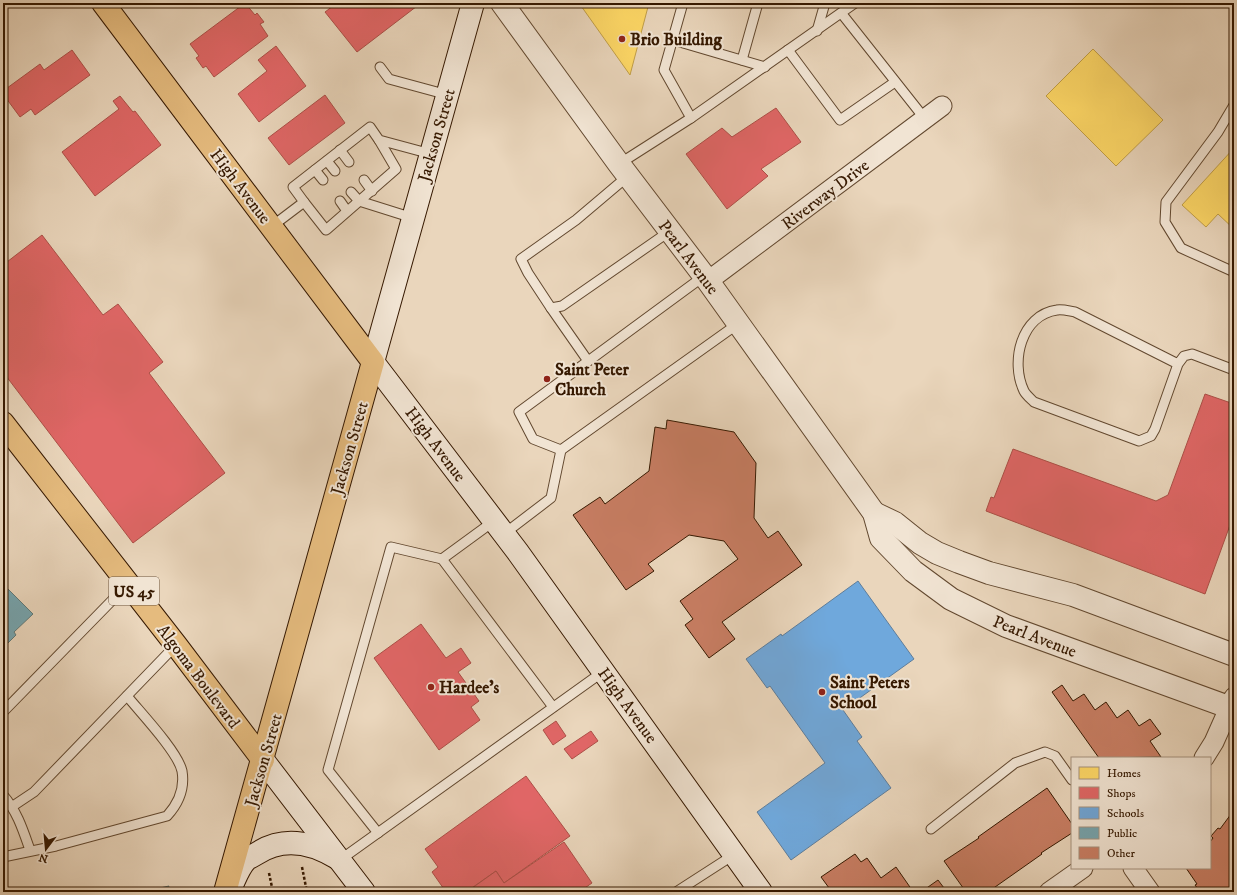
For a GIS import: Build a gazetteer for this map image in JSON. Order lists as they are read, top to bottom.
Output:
{
  "streets": {
    "main road": [
      "Jackson Street",
      "High Avenue",
      "US 45",
      "Algoma Boulevard"
    ],
    "street": ["Riverway Drive", "Pearl Avenue"]
  },
  "crossings": [
    ["Jackson Street", "High Avenue"],
    ["Jackson Street", "Algoma Boulevard"],
    ["Riverway Drive", "Pearl Avenue"]
  ],
  "places": [
    "Brio Building",
    "Saint Peter Church",
    "Hardee's",
    "Saint Peters School"
  ],
  "legend": [
    "Homes",
    "Shops",
    "Schools",
    "Public",
    "Other"
  ],
  "north": "bottom"
}
